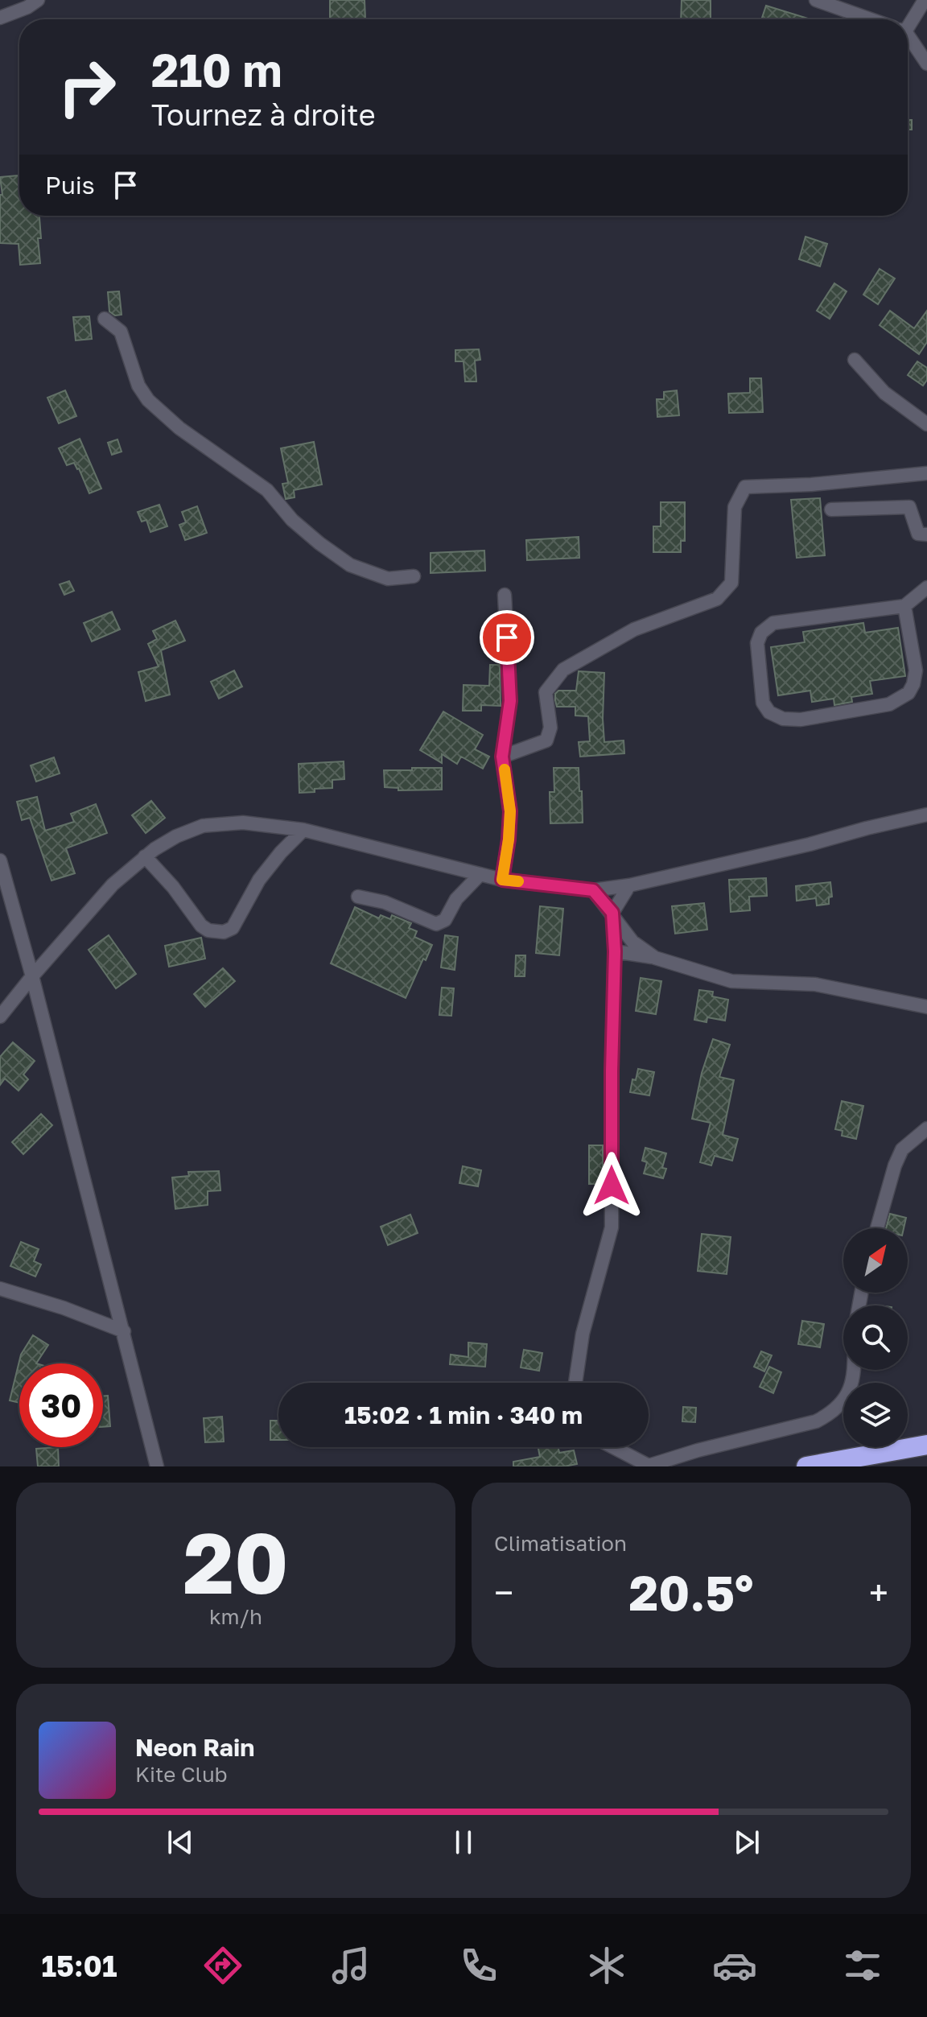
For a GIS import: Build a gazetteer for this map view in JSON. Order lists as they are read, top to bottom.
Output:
{
  "north": "top right",
  "page": {
    "turn": ["210 m", "Tournez à droite"],
    "then": "Puis",
    "limit": "30",
    "trip": "15:02 · 1 min · 340 m",
    "tile": [
      ["20", "km/h"],
      "Climatisation"
    ],
    "heat": ["−", "20.5°", "+"],
    "song": ["Neon Rain", "Kite Club"],
    "tabs": "15:01"
  }
}
